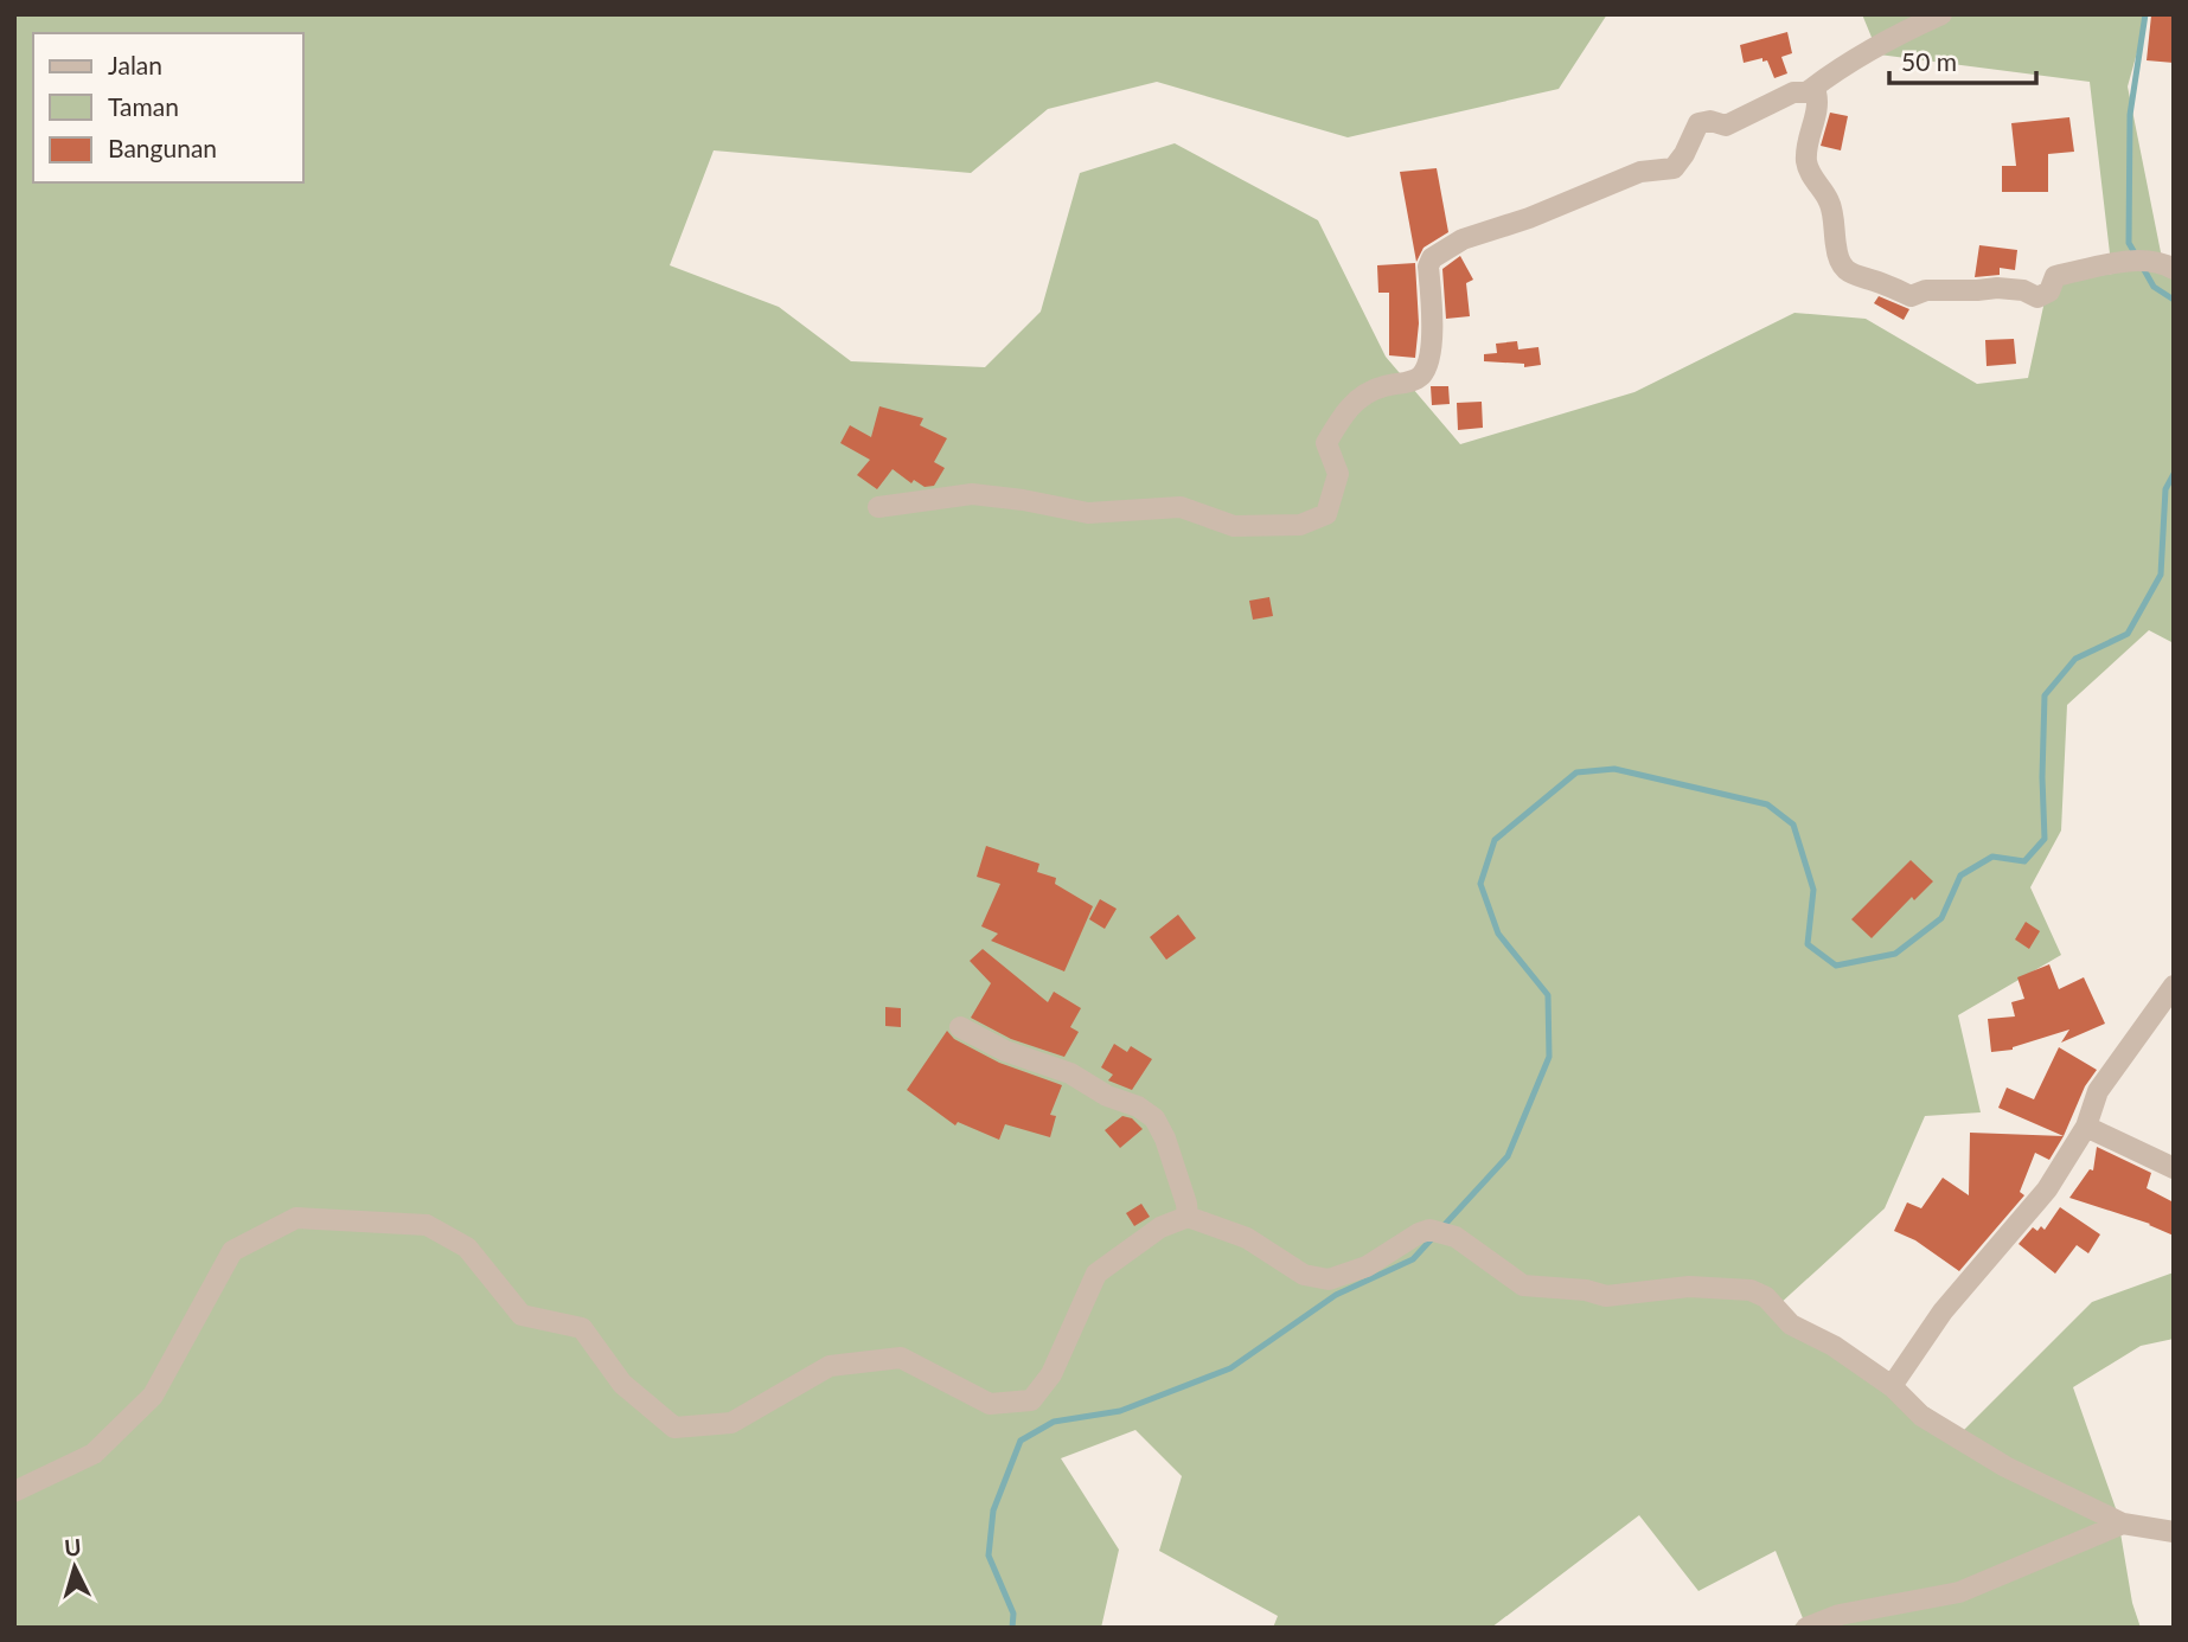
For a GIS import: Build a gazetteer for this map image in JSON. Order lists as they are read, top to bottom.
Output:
{
  "legend": ["Jalan", "Taman", "Bangunan"],
  "scale_bar": "50 m",
  "north": "top"
}
